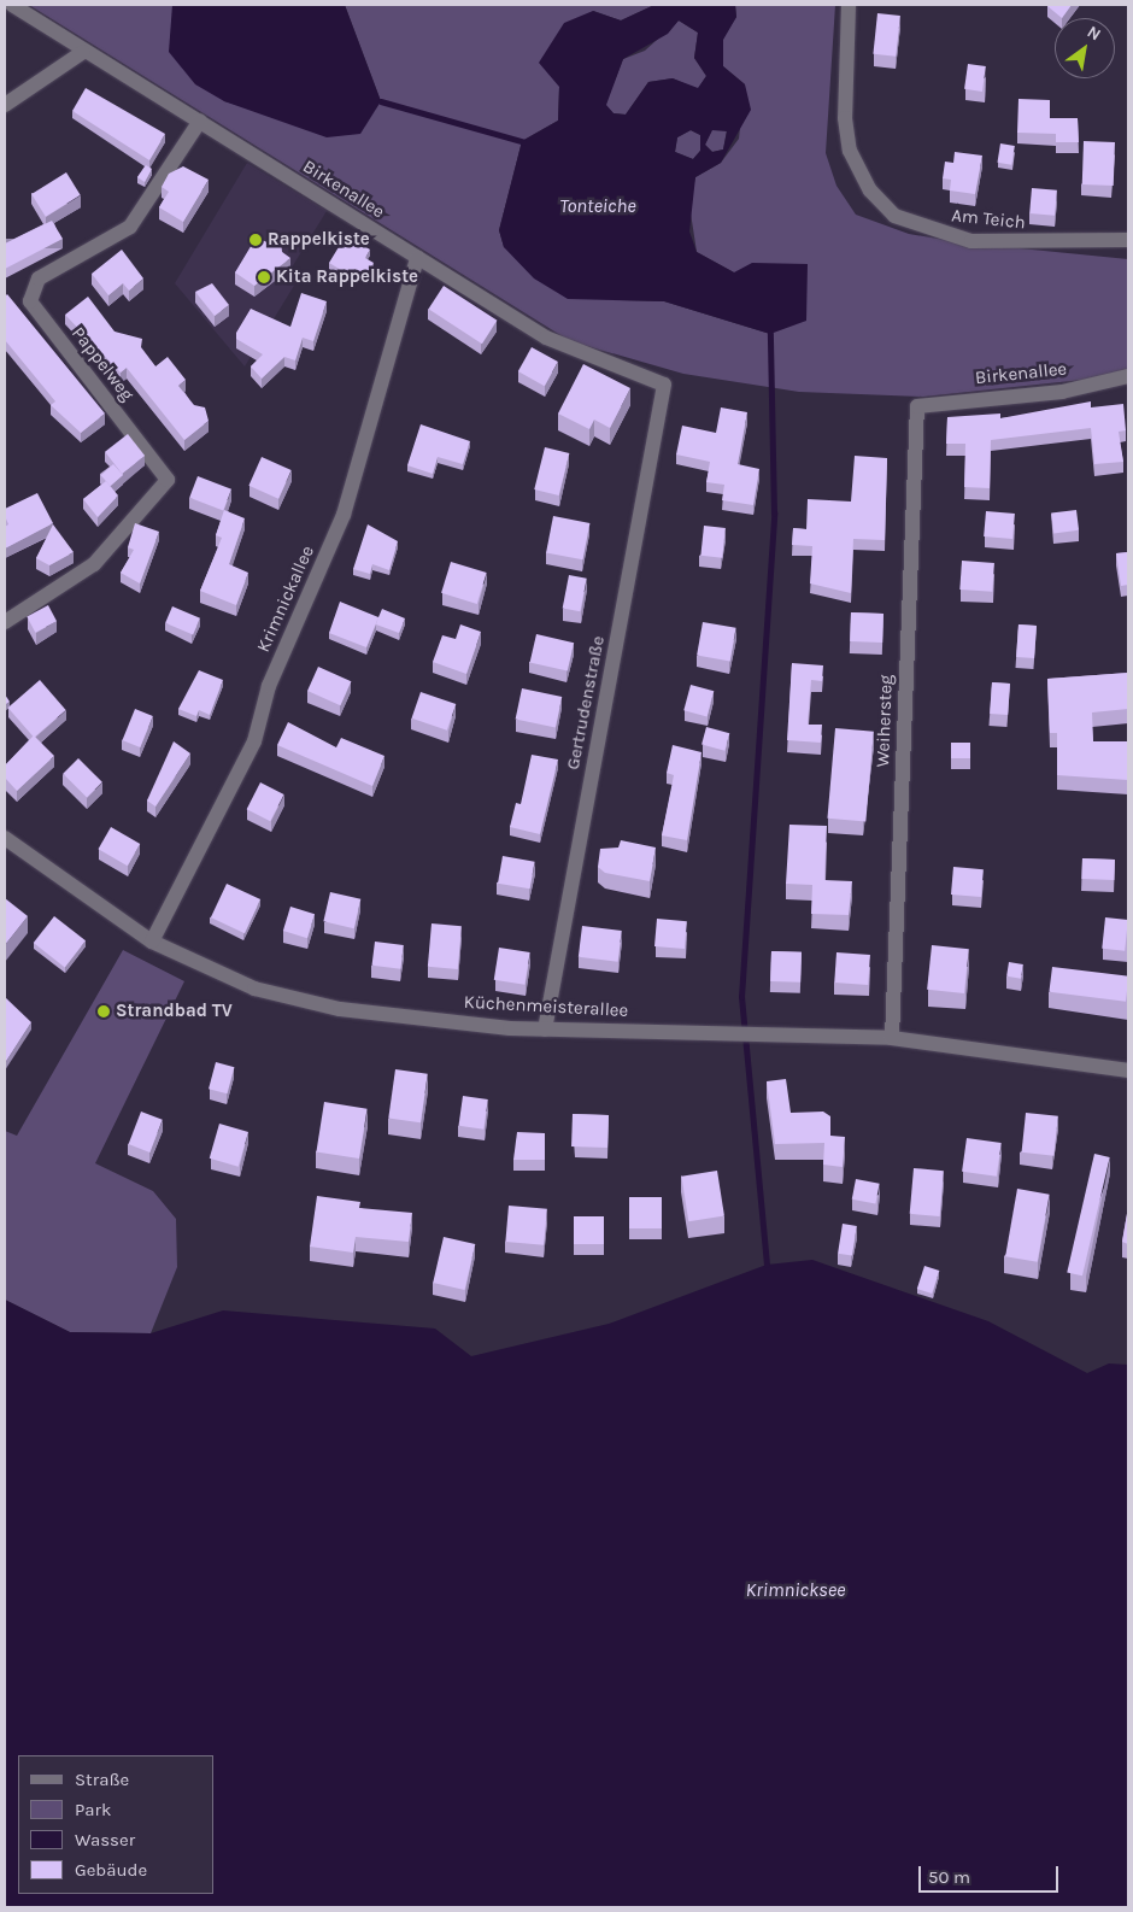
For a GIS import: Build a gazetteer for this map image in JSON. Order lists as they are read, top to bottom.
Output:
{
  "streets": {
    "street": [
      "Birkenallee",
      "Am Teich",
      "Pappelweg",
      "Krimnickallee",
      "Gertrudenstraße",
      "Weihersteg",
      "Küchenmeisterallee"
    ]
  },
  "crossings": [
    ["Birkenallee", "Pappelweg"],
    ["Birkenallee", "Krimnickallee"],
    ["Birkenallee", "Gertrudenstraße"],
    ["Birkenallee", "Weihersteg"],
    ["Krimnickallee", "Küchenmeisterallee"],
    ["Gertrudenstraße", "Küchenmeisterallee"],
    ["Weihersteg", "Küchenmeisterallee"]
  ],
  "water": ["Tonteiche", "Krimnicksee"],
  "places": ["Rappelkiste", "Kita Rappelkiste", "Strandbad TV"],
  "legend": [
    "Straße",
    "Park",
    "Wasser",
    "Gebäude"
  ],
  "scale_bar": "50 m",
  "north": "top right"
}
